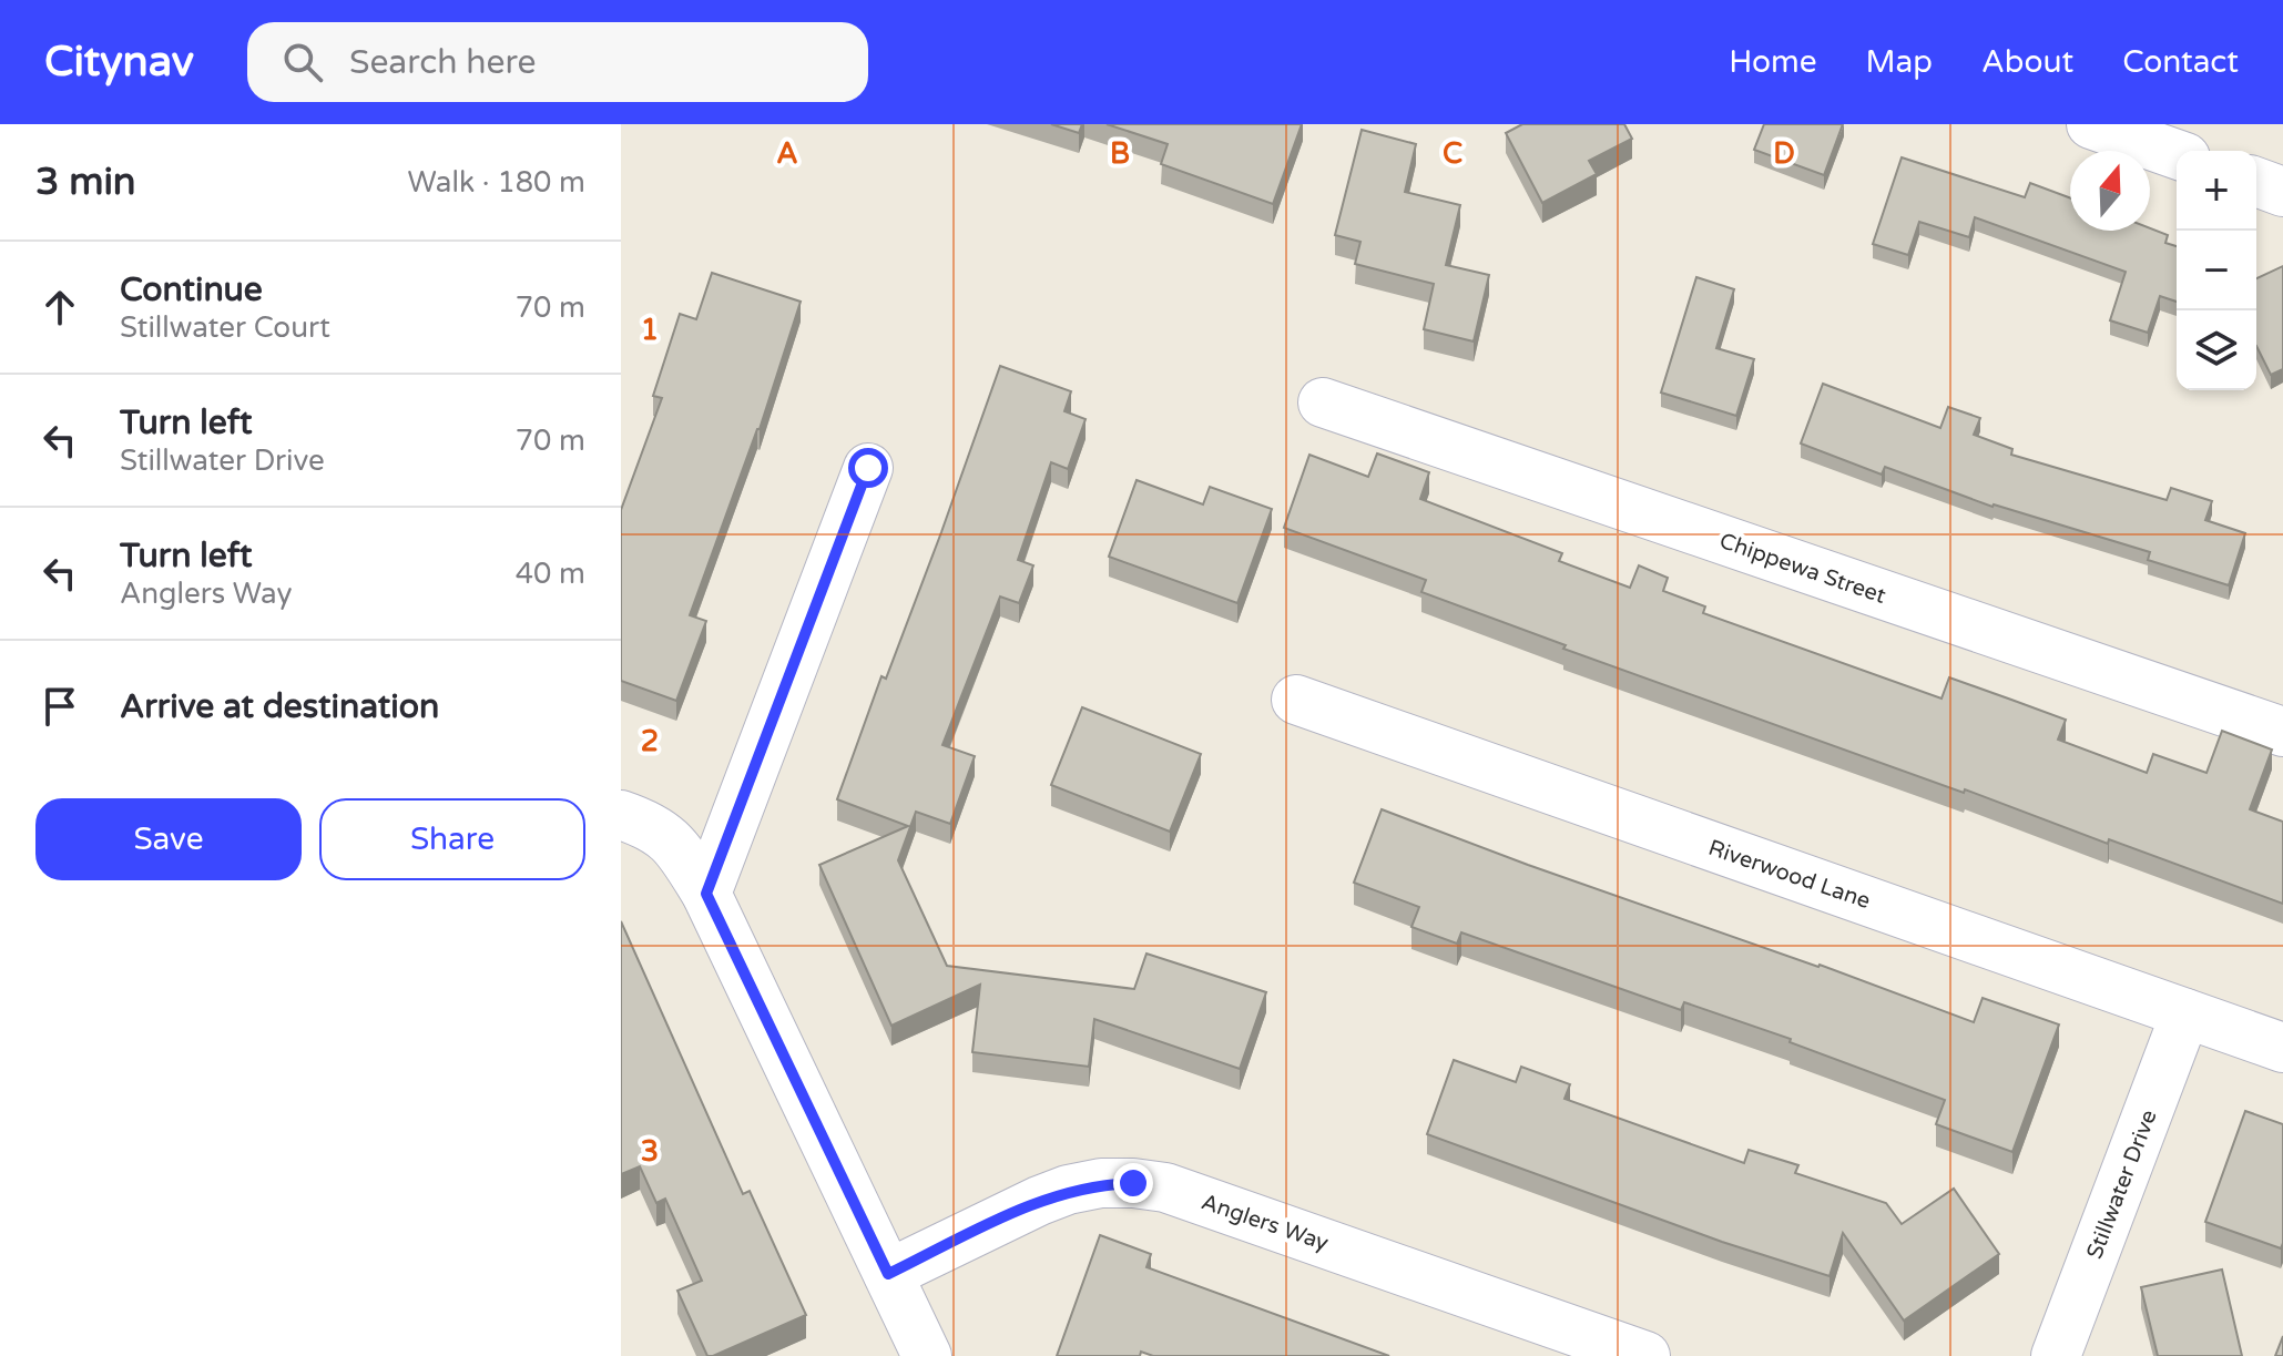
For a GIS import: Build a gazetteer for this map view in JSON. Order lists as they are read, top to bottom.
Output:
{
  "streets": {
    "street": [
      "Chippewa Street",
      "Riverwood Lane",
      "Stillwater Drive",
      "Anglers Way"
    ]
  },
  "crossings": [
    ["Riverwood Lane", "Stillwater Drive"]
  ],
  "north": "top",
  "page": {
    "header": "Citynav",
    "search": "Search here",
    "nav": [
      "Home",
      "Map",
      "About",
      "Contact"
    ],
    "heading": ["3 min", "Walk · 180 m"],
    "map_buttons": ["+", "−"],
    "list": [
      ["Continue", "Stillwater Court", "70 m"],
      ["Turn left", "Stillwater Drive", "70 m"],
      ["Turn left", "Anglers Way", "40 m"],
      "Arrive at destination"
    ],
    "buttons": ["Save", "Share"]
  },
  "grid": {
    "columns": [
      "A",
      "B",
      "C",
      "D"
    ],
    "rows": ["1", "2", "3"]
  }
}
